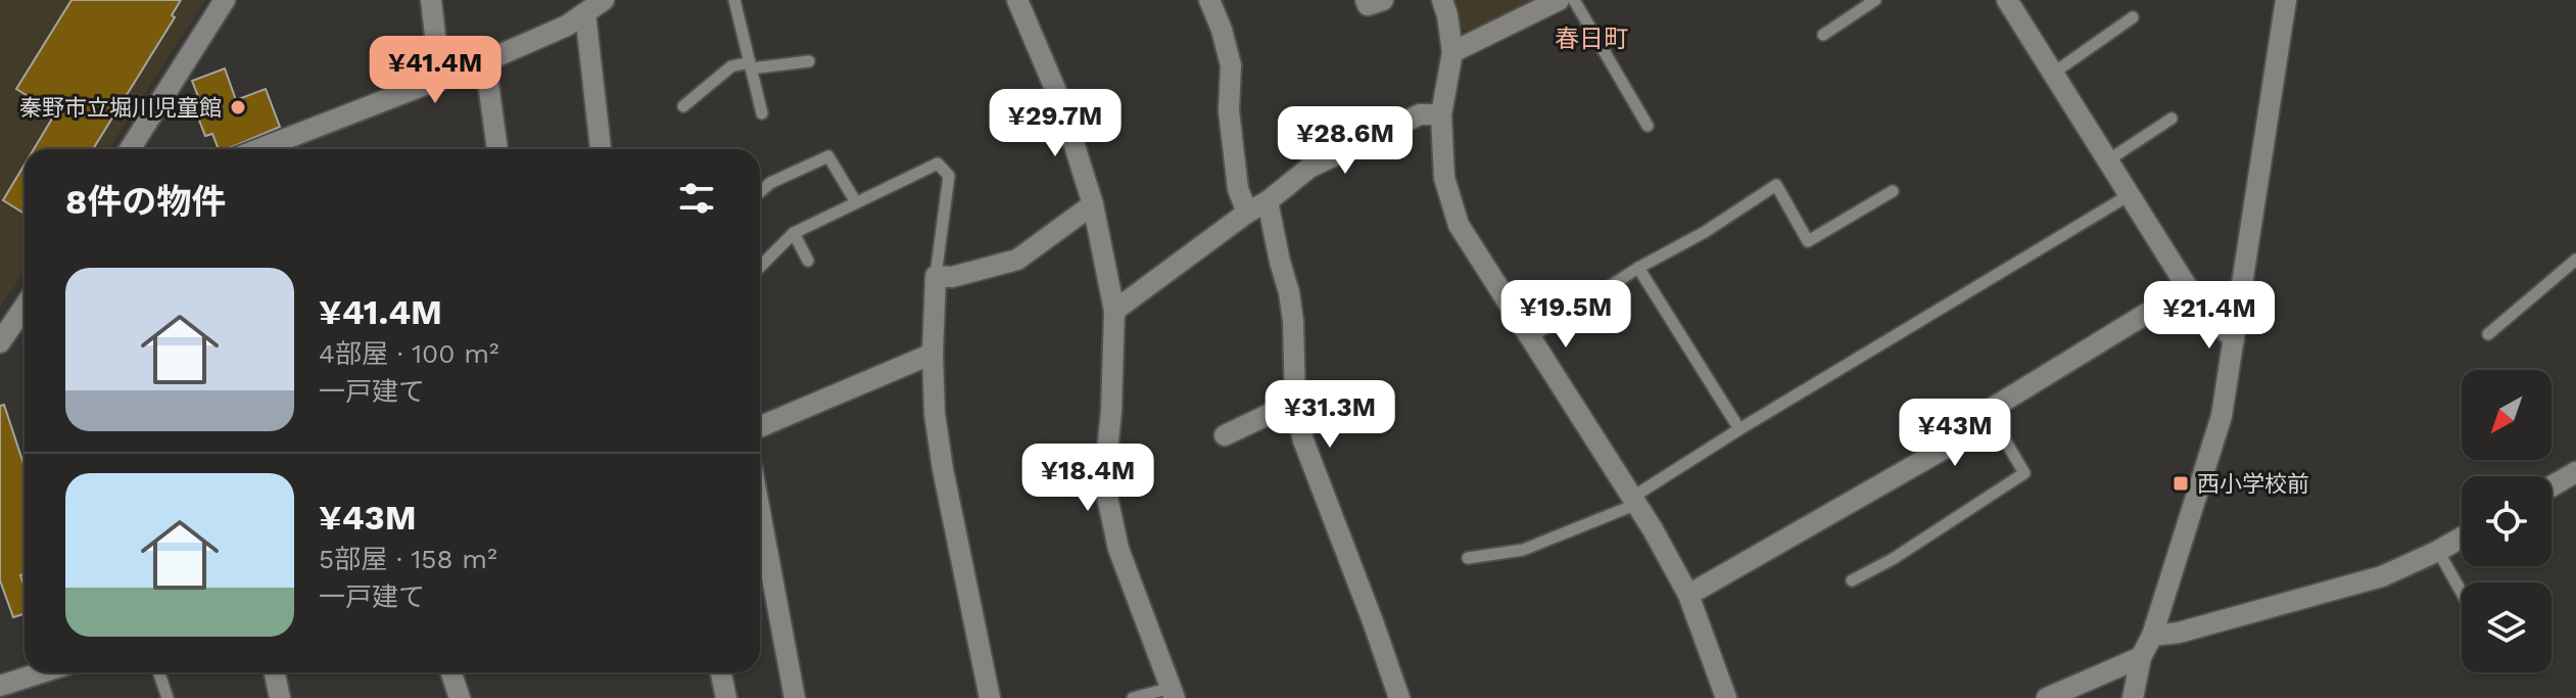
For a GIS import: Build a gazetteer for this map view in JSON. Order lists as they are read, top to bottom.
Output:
{
  "districts": ["春日町"],
  "places": {
    "other": ["秦野市立堀川児童館"],
    "transit": ["西小学校前"]
  },
  "north": "bottom left",
  "page": {
    "price": [
      "¥41.4M",
      "¥29.7M",
      "¥28.6M",
      "¥19.5M",
      "¥21.4M",
      "¥31.3M",
      "¥43M",
      "¥18.4M"
    ],
    "heading": "8件の物件",
    "list": [
      {
        "name": "¥41.4M",
        "note": "4部屋 · 100 m² · 一戸建て"
      },
      {
        "name": "¥43M",
        "note": "5部屋 · 158 m² · 一戸建て"
      }
    ]
  }
}
